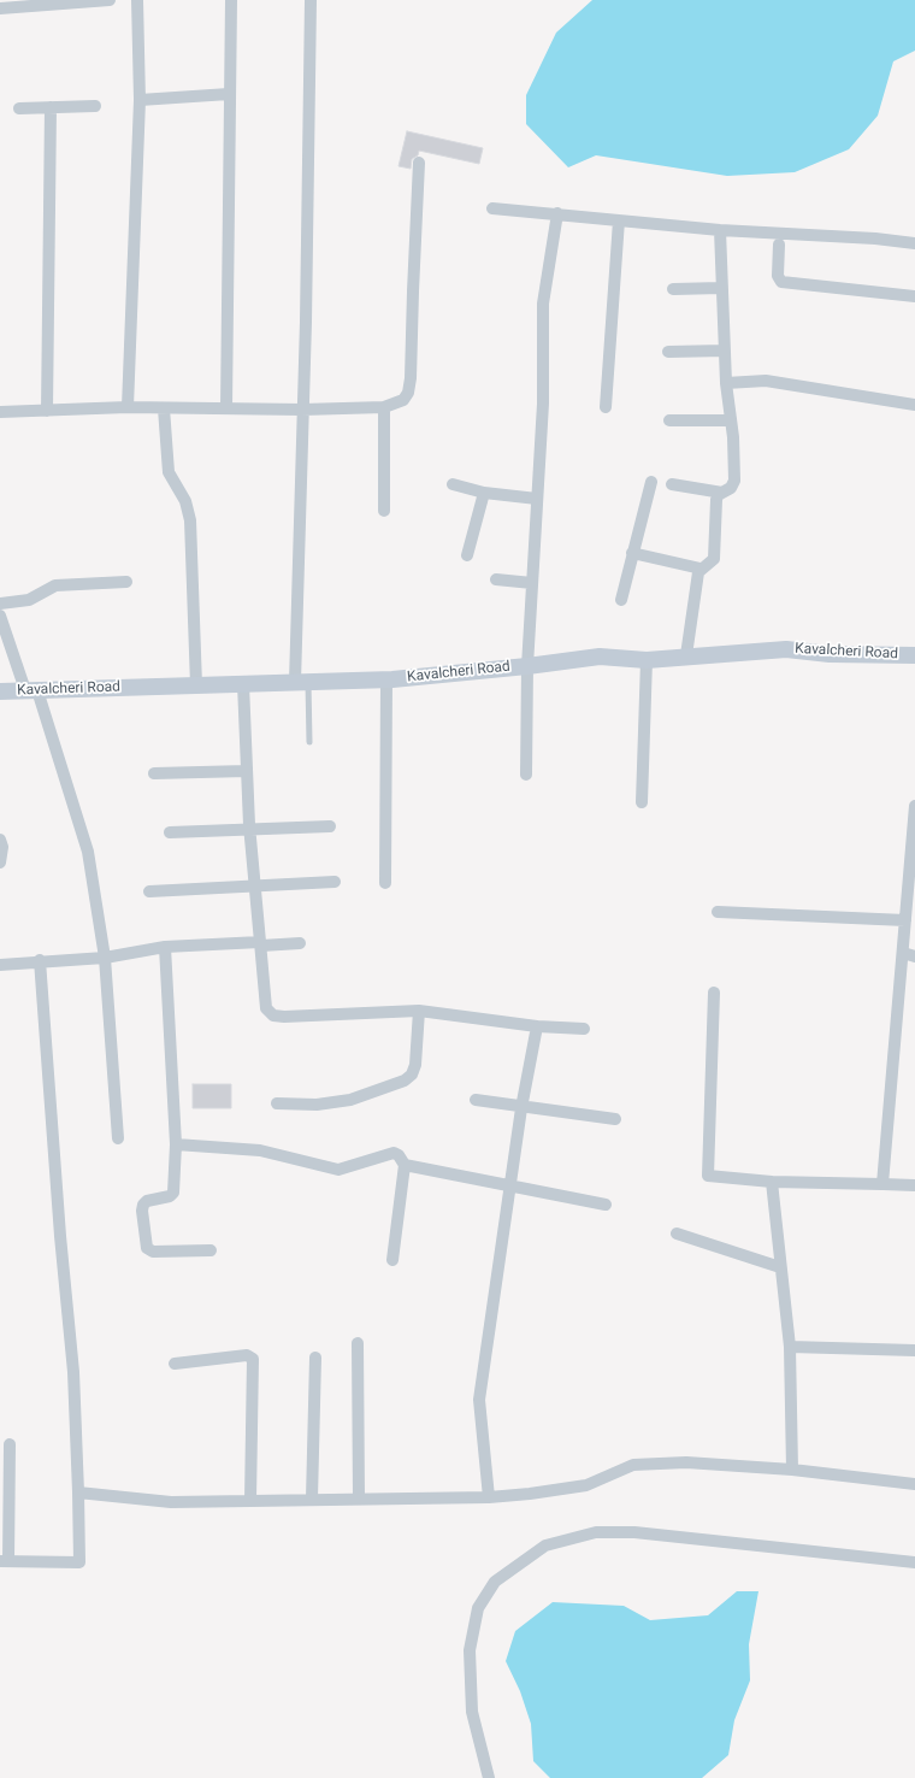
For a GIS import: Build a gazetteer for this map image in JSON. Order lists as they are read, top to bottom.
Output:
{
  "streets": {
    "street": ["Kavalcheri Road"]
  }
}
